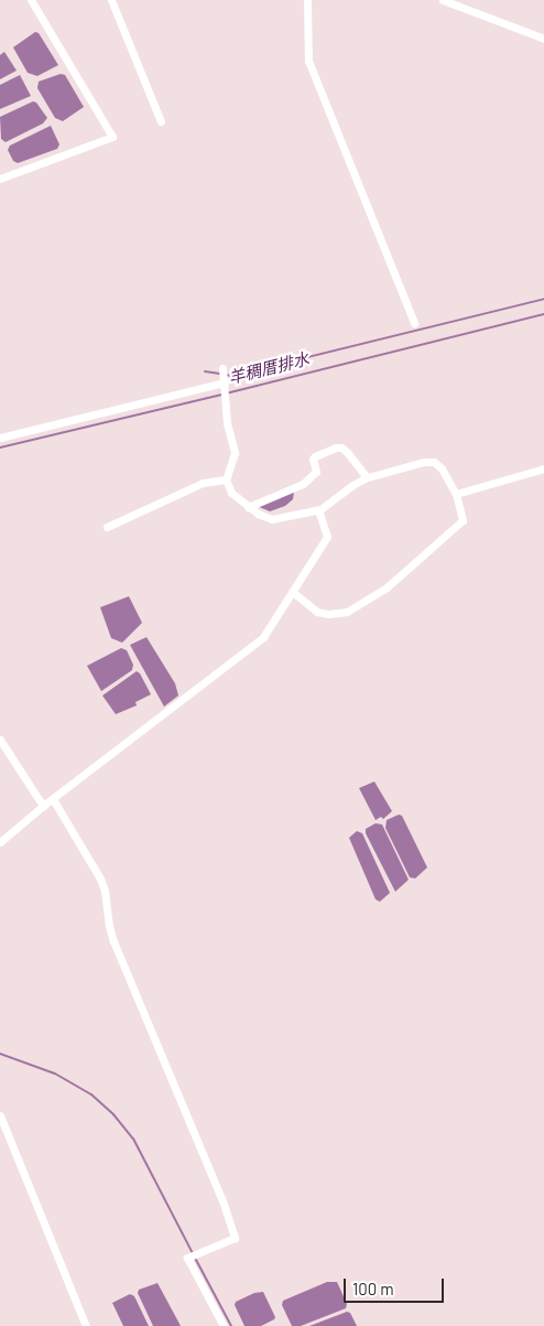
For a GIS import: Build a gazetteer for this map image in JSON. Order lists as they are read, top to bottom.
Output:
{
  "water": ["羊稠厝排水"],
  "scale_bar": "100 m"
}
